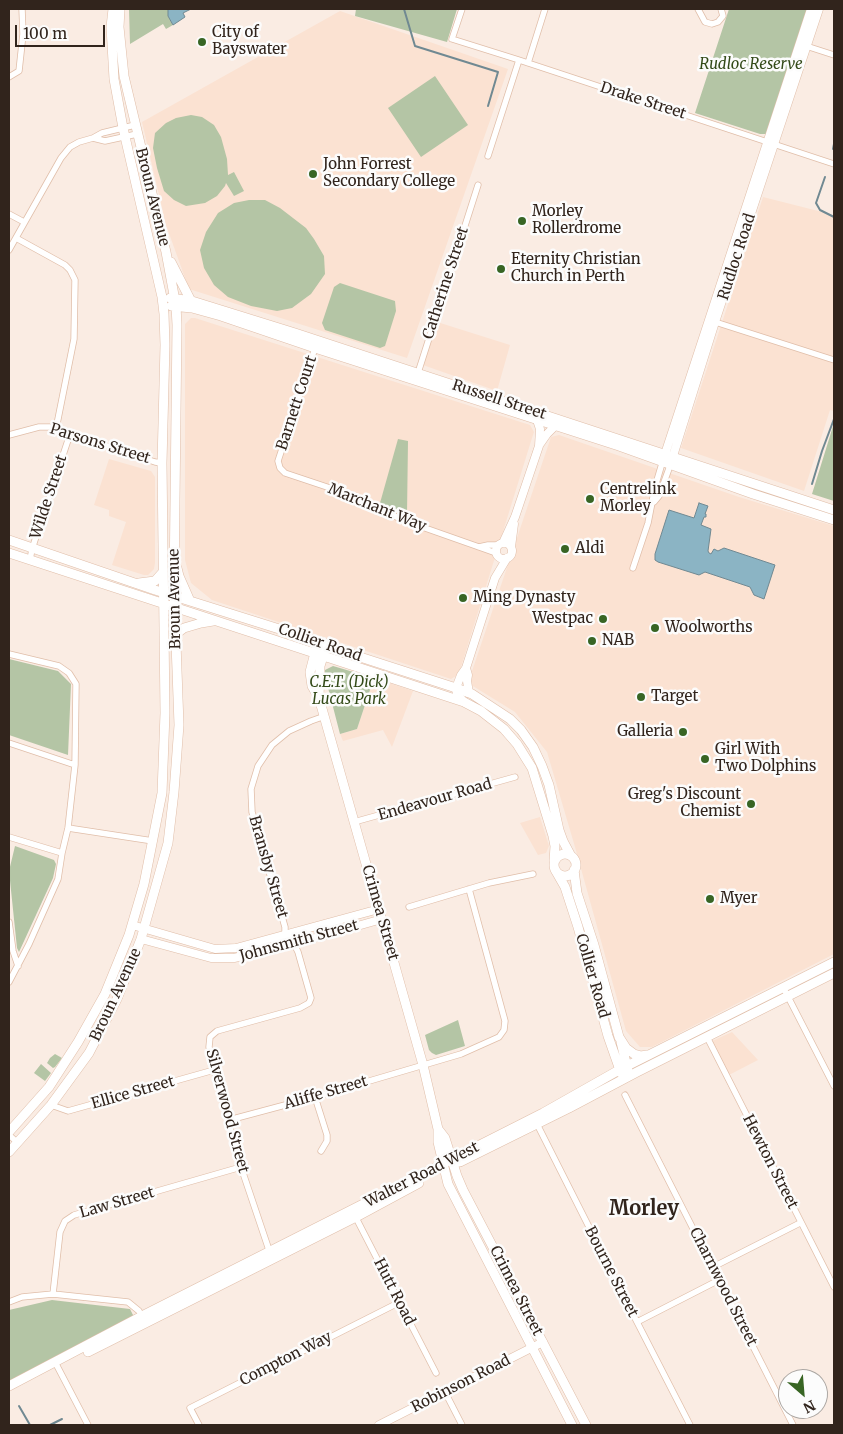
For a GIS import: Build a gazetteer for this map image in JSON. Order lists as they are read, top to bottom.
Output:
{
  "streets": {
    "main road": [
      "Broun Avenue",
      "Russell Street",
      "Collier Road",
      "Crimea Street",
      "Walter Road West"
    ],
    "street": [
      "Drake Street",
      "Rudloc Road",
      "Catherine Street",
      "Barnett Court",
      "Parsons Street",
      "Wilde Street",
      "Marchant Way",
      "Endeavour Road",
      "Bransby Street",
      "Johnsmith Street",
      "Ellice Street",
      "Aliffe Street",
      "Silverwood Street",
      "Hewton Street",
      "Law Street",
      "Bourne Street",
      "Charnwood Street",
      "Hutt Road",
      "Compton Way",
      "Robinson Road"
    ]
  },
  "crossings": [
    ["Drake Street", "Rudloc Road"],
    ["Broun Avenue", "Russell Street"],
    ["Broun Avenue", "Parsons Street"],
    ["Broun Avenue", "Collier Road"],
    ["Broun Avenue", "Johnsmith Street"],
    ["Broun Avenue", "Ellice Street"],
    ["Rudloc Road", "Russell Street"],
    ["Catherine Street", "Russell Street"],
    ["Russell Street", "Barnett Court"],
    ["Barnett Court", "Marchant Way"],
    ["Parsons Street", "Wilde Street"],
    ["Wilde Street", "Collier Road"],
    ["Collier Road", "Crimea Street"],
    ["Collier Road", "Walter Road West"],
    ["Endeavour Road", "Crimea Street"],
    ["Bransby Street", "Crimea Street"],
    ["Bransby Street", "Johnsmith Street"],
    ["Crimea Street", "Johnsmith Street"],
    ["Crimea Street", "Aliffe Street"],
    ["Crimea Street", "Walter Road West"],
    ["Crimea Street", "Robinson Road"],
    ["Johnsmith Street", "Silverwood Street"],
    ["Ellice Street", "Silverwood Street"],
    ["Aliffe Street", "Silverwood Street"],
    ["Silverwood Street", "Walter Road West"],
    ["Silverwood Street", "Law Street"],
    ["Hewton Street", "Walter Road West"],
    ["Walter Road West", "Bourne Street"],
    ["Walter Road West", "Hutt Road"],
    ["Hutt Road", "Compton Way"]
  ],
  "districts": ["Morley"],
  "parks": ["Rudloc Reserve", "C.E.T. (Dick) Lucas Park"],
  "places": [
    "City of Bayswater",
    "John Forrest Secondary College",
    "Morley Rollerdrome",
    "Eternity Christian Church in Perth",
    "Centrelink Morley",
    "Aldi",
    "Ming Dynasty",
    "Westpac",
    "Woolworths",
    "NAB",
    "Target",
    "Galleria",
    "Girl With Two Dolphins",
    "Greg's Discount Chemist",
    "Myer"
  ],
  "scale_bar": "100 m",
  "north": "bottom right"
}
